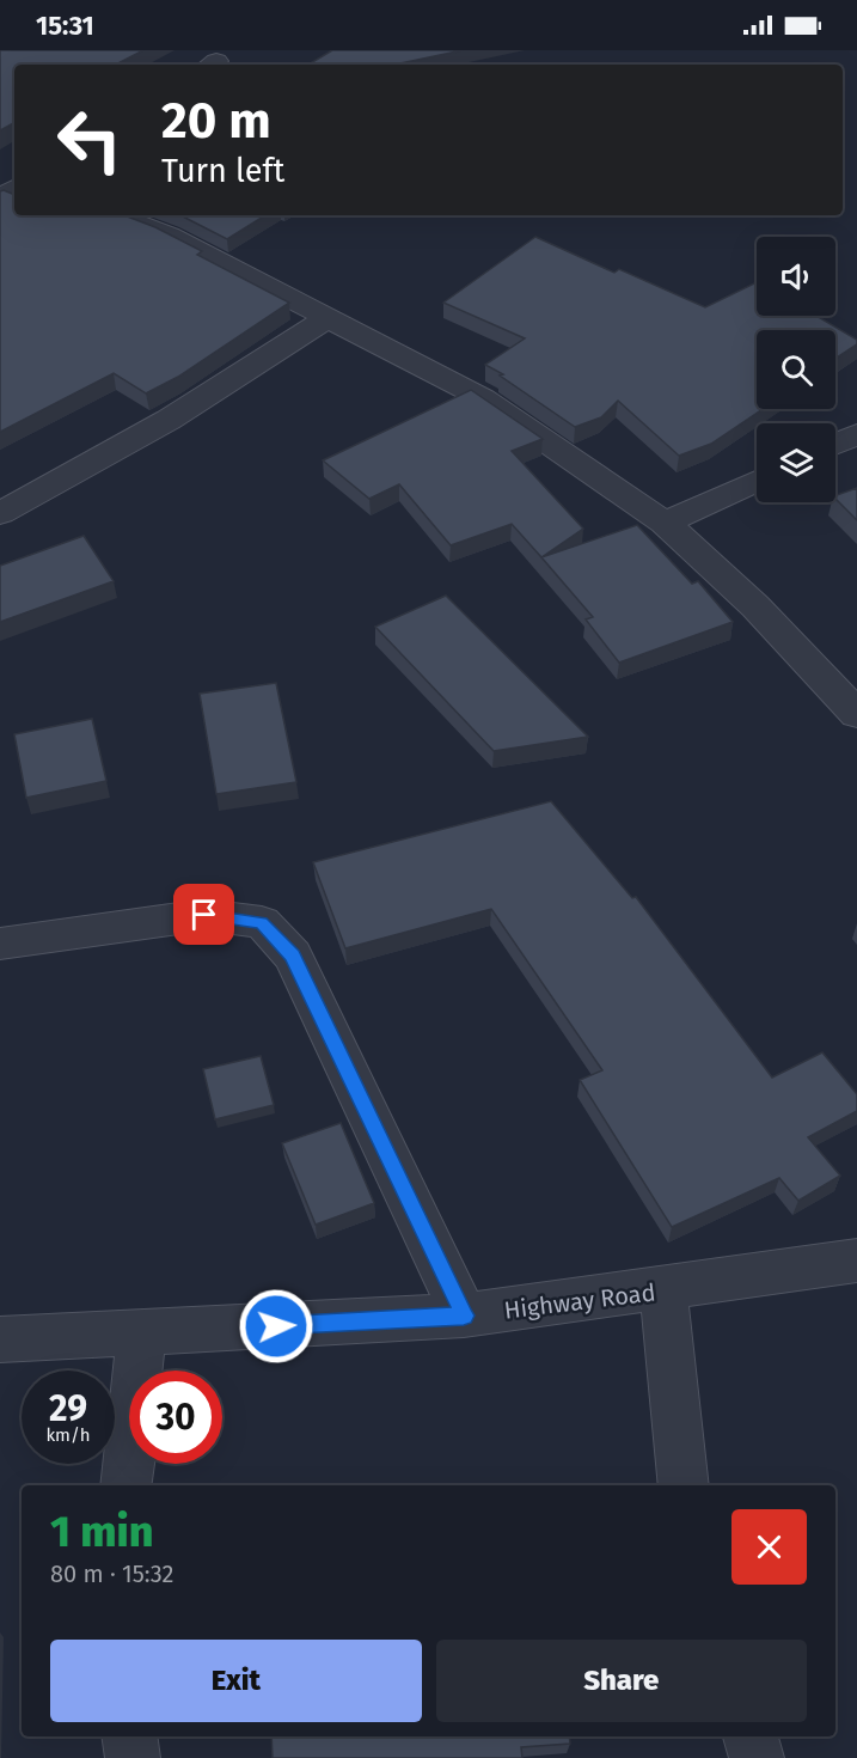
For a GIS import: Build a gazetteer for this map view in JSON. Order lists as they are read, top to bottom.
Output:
{
  "streets": {
    "street": ["Highway Road"]
  },
  "page": {
    "status": "15:31",
    "turn": ["20 m", "Turn left"],
    "speed": "29 km/h",
    "limit": "30",
    "heading": ["1 min", "80 m · 15:32"],
    "buttons": ["Exit", "Share"]
  }
}
